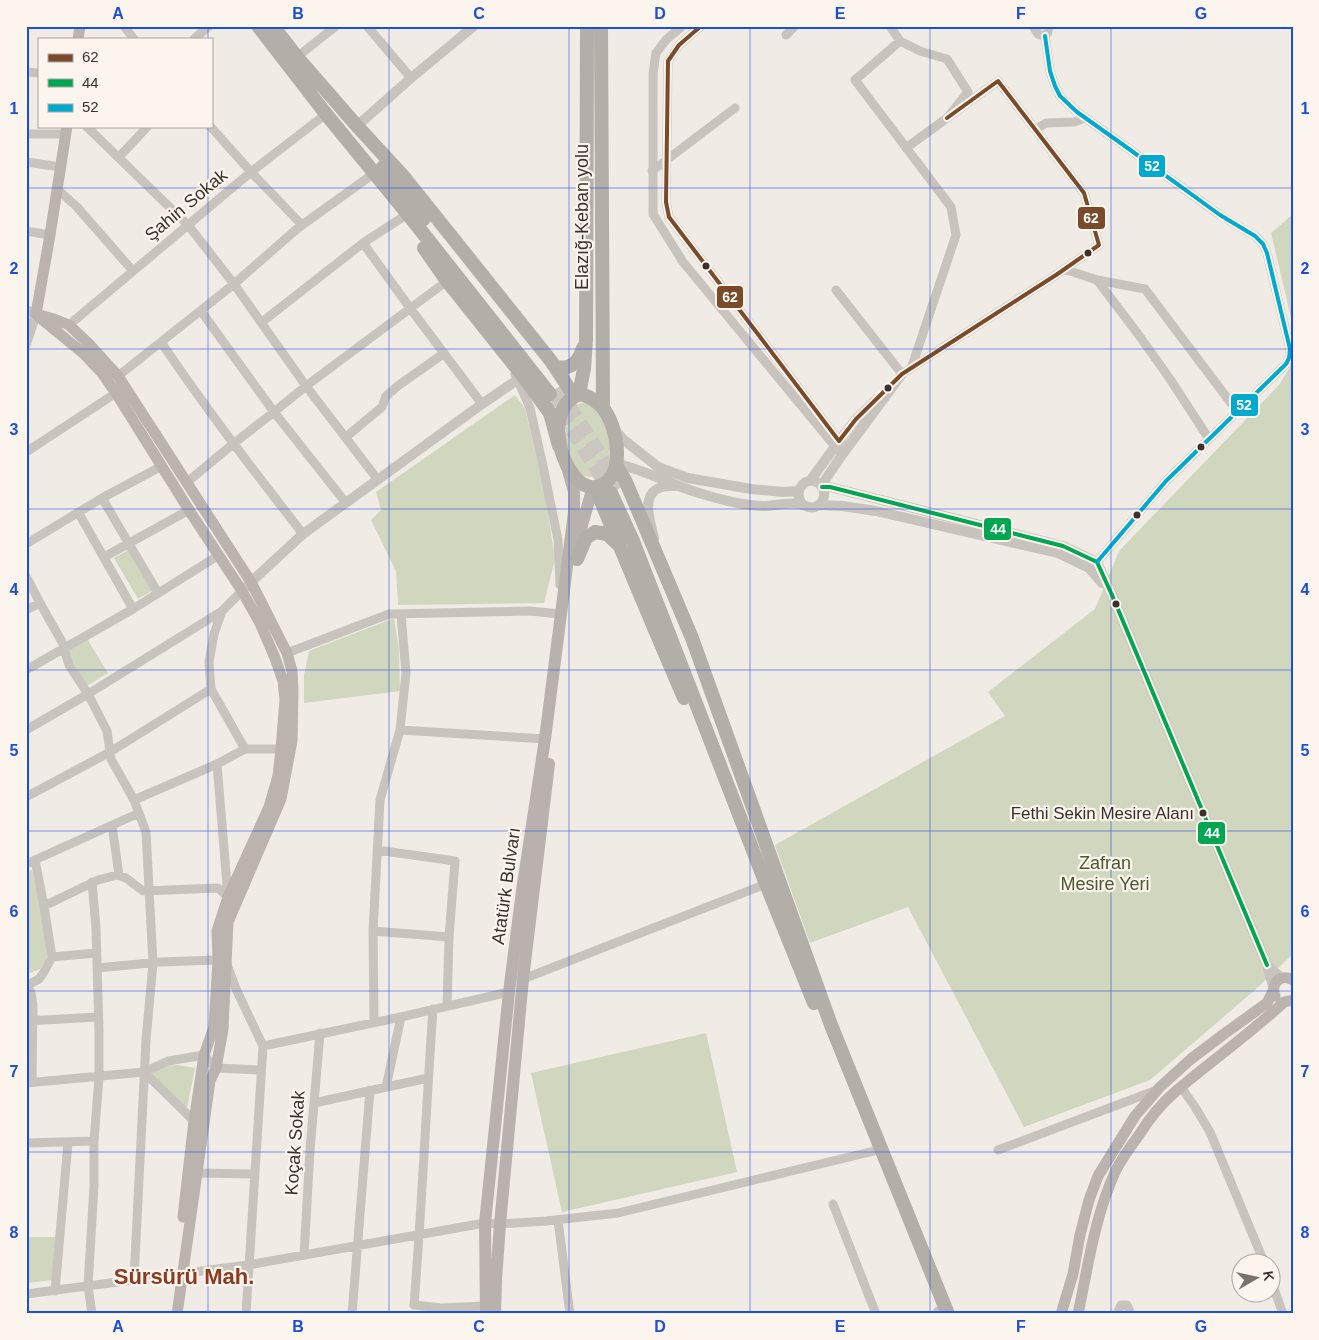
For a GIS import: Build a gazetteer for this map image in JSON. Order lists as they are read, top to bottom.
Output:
{
  "streets": {
    "highway": ["Elazığ-Keban yolu"],
    "main road": ["Atatürk Bulvarı"],
    "street": ["Şahin Sokak", "Koçak Sokak"]
  },
  "crossings": [
    ["Elazığ-Keban yolu", "Atatürk Bulvarı"]
  ],
  "districts": ["Sürsürü Mah."],
  "parks": ["Zafran Mesire Yeri"],
  "places": ["Fethi Sekin Mesire Alanı"],
  "lines": ["transit line 62", "transit line 52", "transit line 44"],
  "legend": ["62", "44", "52"],
  "north": "right",
  "grid": {
    "columns": [
      "A",
      "B",
      "C",
      "D",
      "E",
      "F",
      "G"
    ],
    "rows": [
      "1",
      "2",
      "3",
      "4",
      "5",
      "6",
      "7",
      "8"
    ]
  }
}
